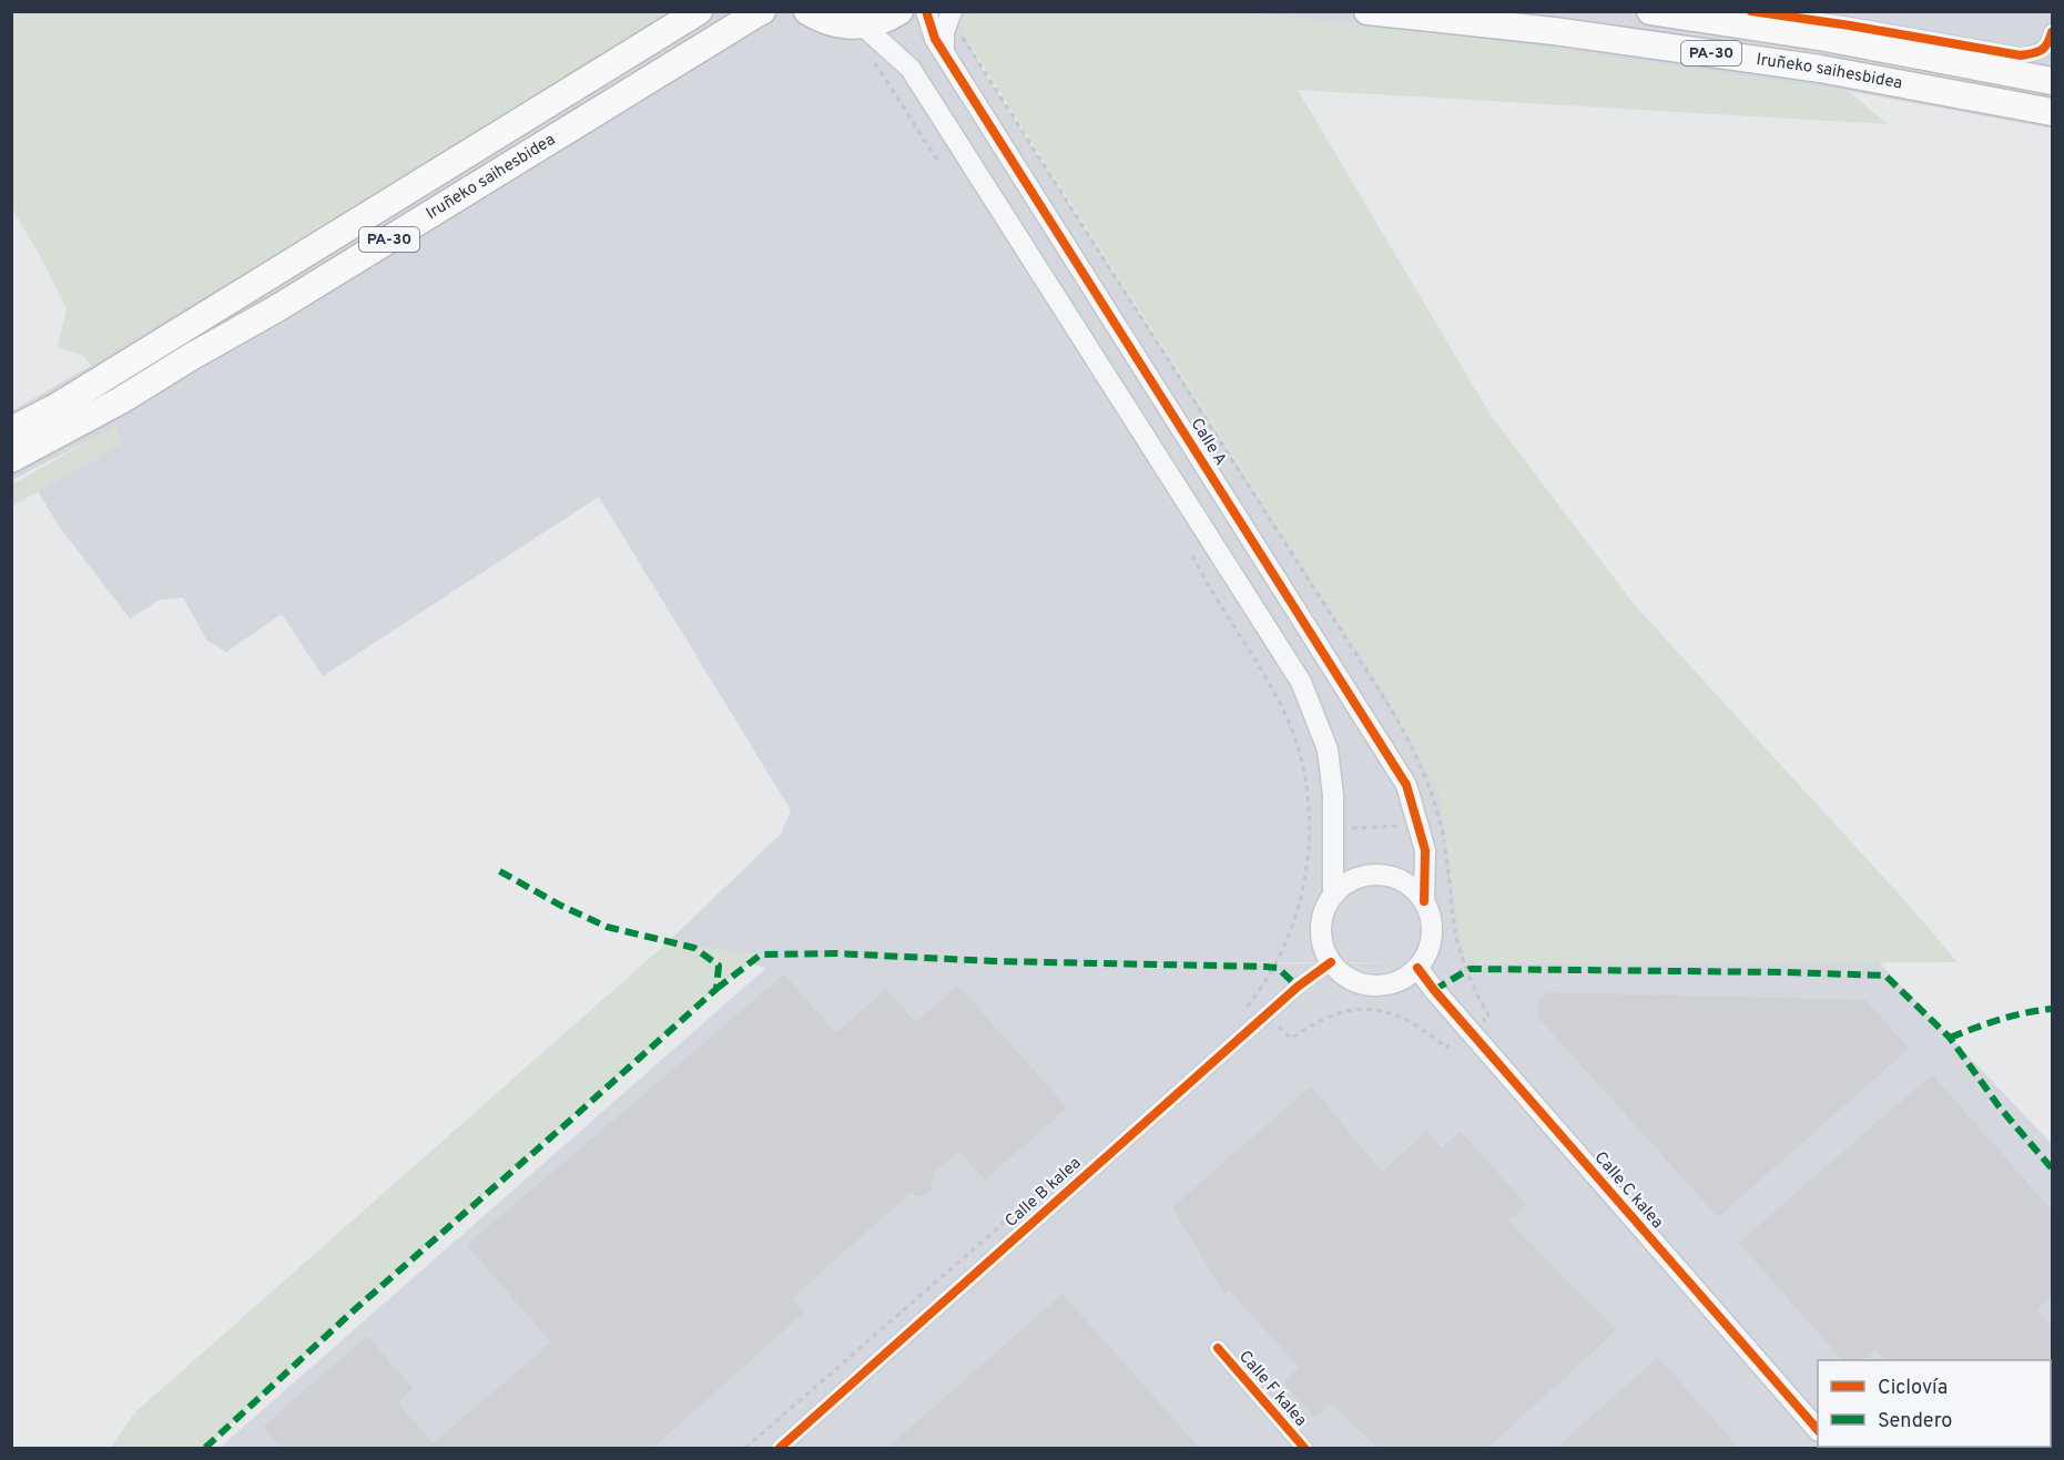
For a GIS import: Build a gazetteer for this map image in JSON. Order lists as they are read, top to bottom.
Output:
{
  "streets": {
    "highway": ["PA-30", "Iruñeko saihesbidea"],
    "street": [
      "Calle A",
      "Calle C kalea",
      "Calle B kalea",
      "Calle F kalea"
    ]
  },
  "crossings": [
    ["Calle A", "Calle C kalea"],
    ["Calle A", "Calle B kalea"],
    ["Calle C kalea", "Calle B kalea"]
  ],
  "legend": ["Ciclovía", "Sendero"]
}
